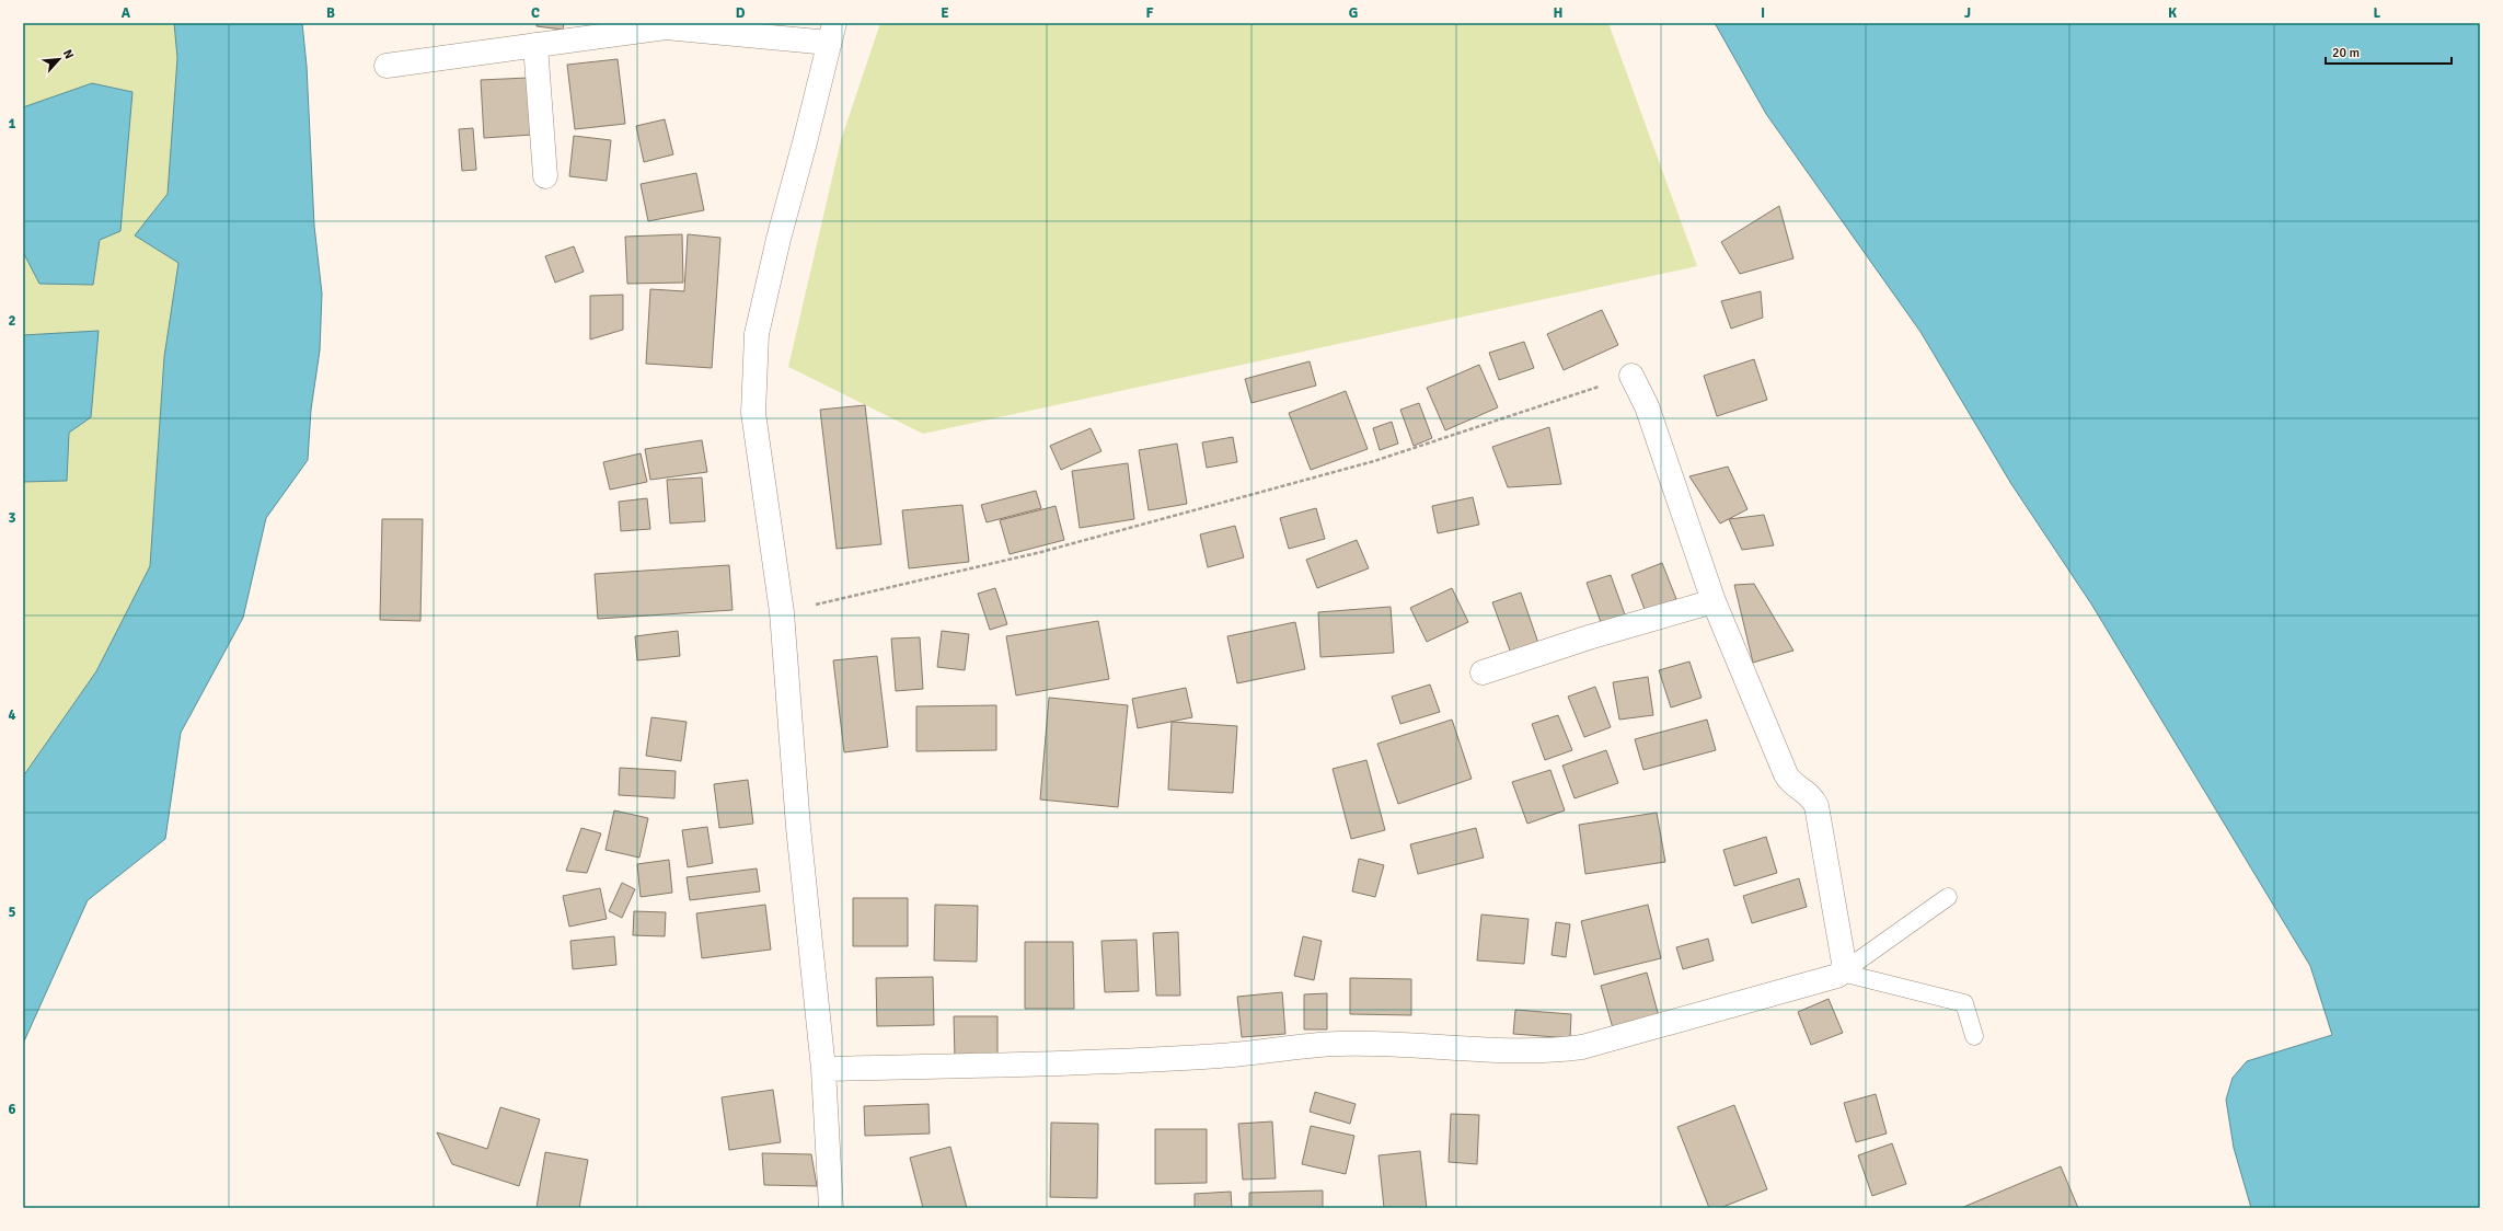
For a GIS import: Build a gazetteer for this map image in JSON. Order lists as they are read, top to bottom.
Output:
{
  "scale_bar": "20 m",
  "north": "top right",
  "grid": {
    "columns": [
      "A",
      "B",
      "C",
      "D",
      "E",
      "F",
      "G",
      "H",
      "I",
      "J",
      "K",
      "L"
    ],
    "rows": [
      "1",
      "2",
      "3",
      "4",
      "5",
      "6"
    ]
  }
}
